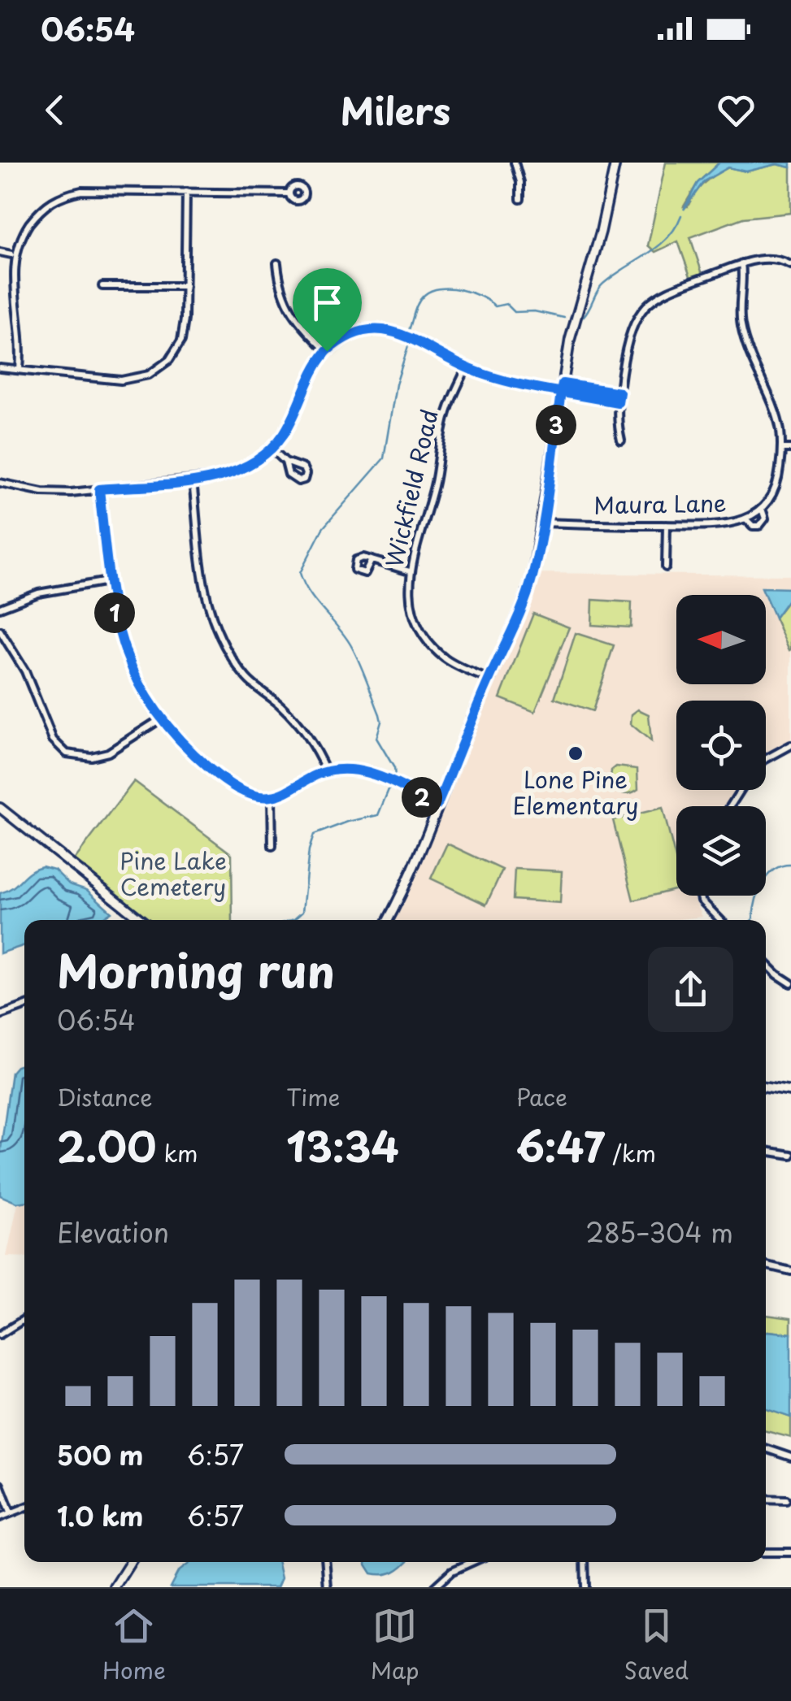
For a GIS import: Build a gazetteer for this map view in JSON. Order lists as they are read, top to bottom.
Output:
{
  "streets": {
    "street": ["Wickfield Road", "Maura Lane"]
  },
  "parks": ["Pine Lake Cemetery"],
  "places": ["Lone Pine Elementary"],
  "north": "left",
  "page": {
    "status": "06:54",
    "header": "Milers",
    "pins": ["3", "1", "2"],
    "heading": ["Morning run", "06:54"],
    "stats": [
      ["Distance", "2.00 km"],
      ["Time", "13:34"],
      ["Pace", "6:47 /km"]
    ],
    "chart": ["Elevation", "285–304 m"],
    "list": [
      {
        "name": "500 m",
        "note": "6:57"
      },
      {
        "name": "1.0 km",
        "note": "6:57"
      }
    ],
    "tabs": ["Home", "Map", "Saved"]
  }
}
